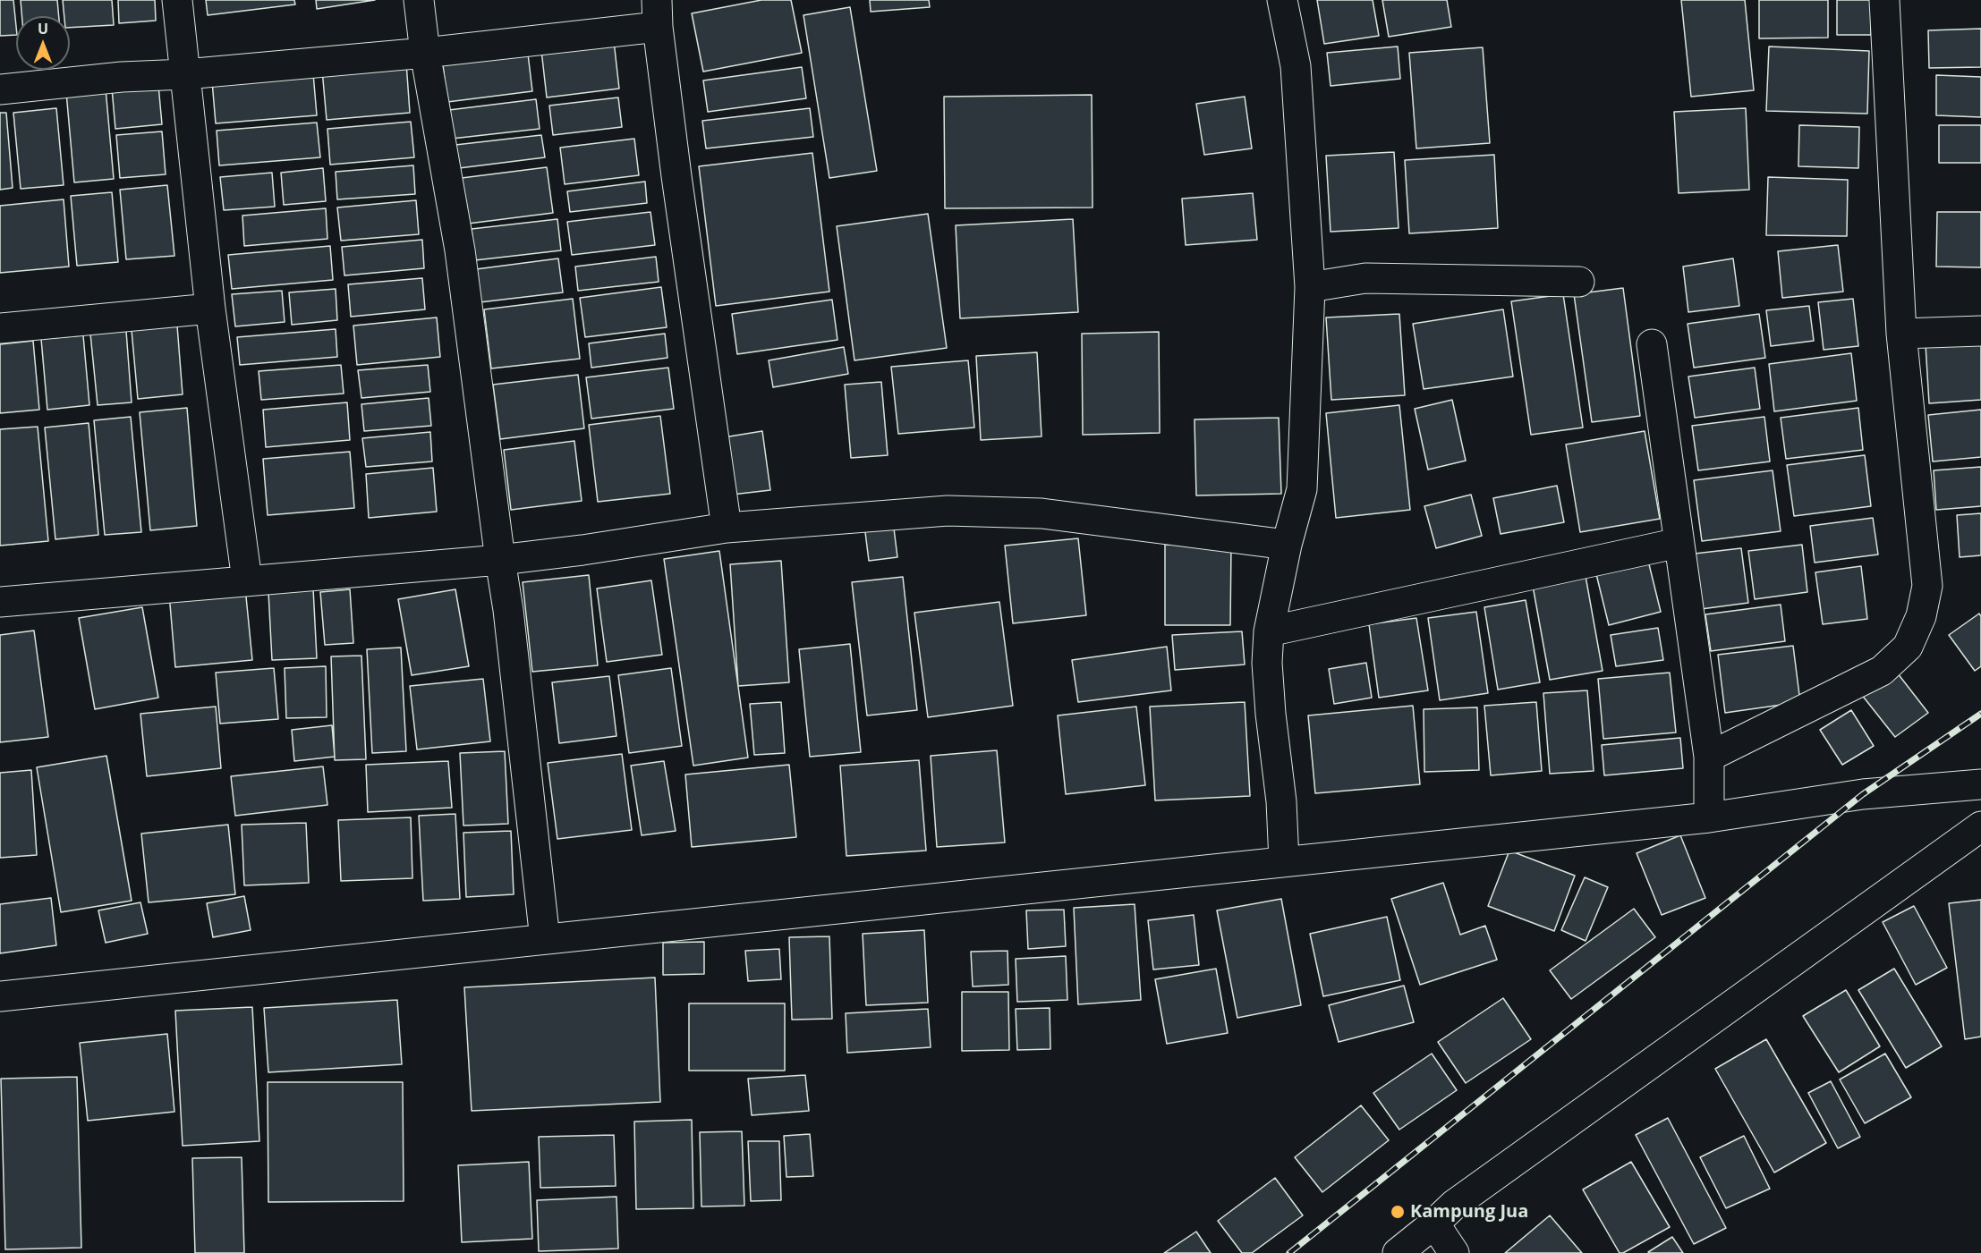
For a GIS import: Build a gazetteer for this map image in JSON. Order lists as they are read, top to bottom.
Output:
{
  "places": ["Kampung Jua"],
  "north": "top"
}
